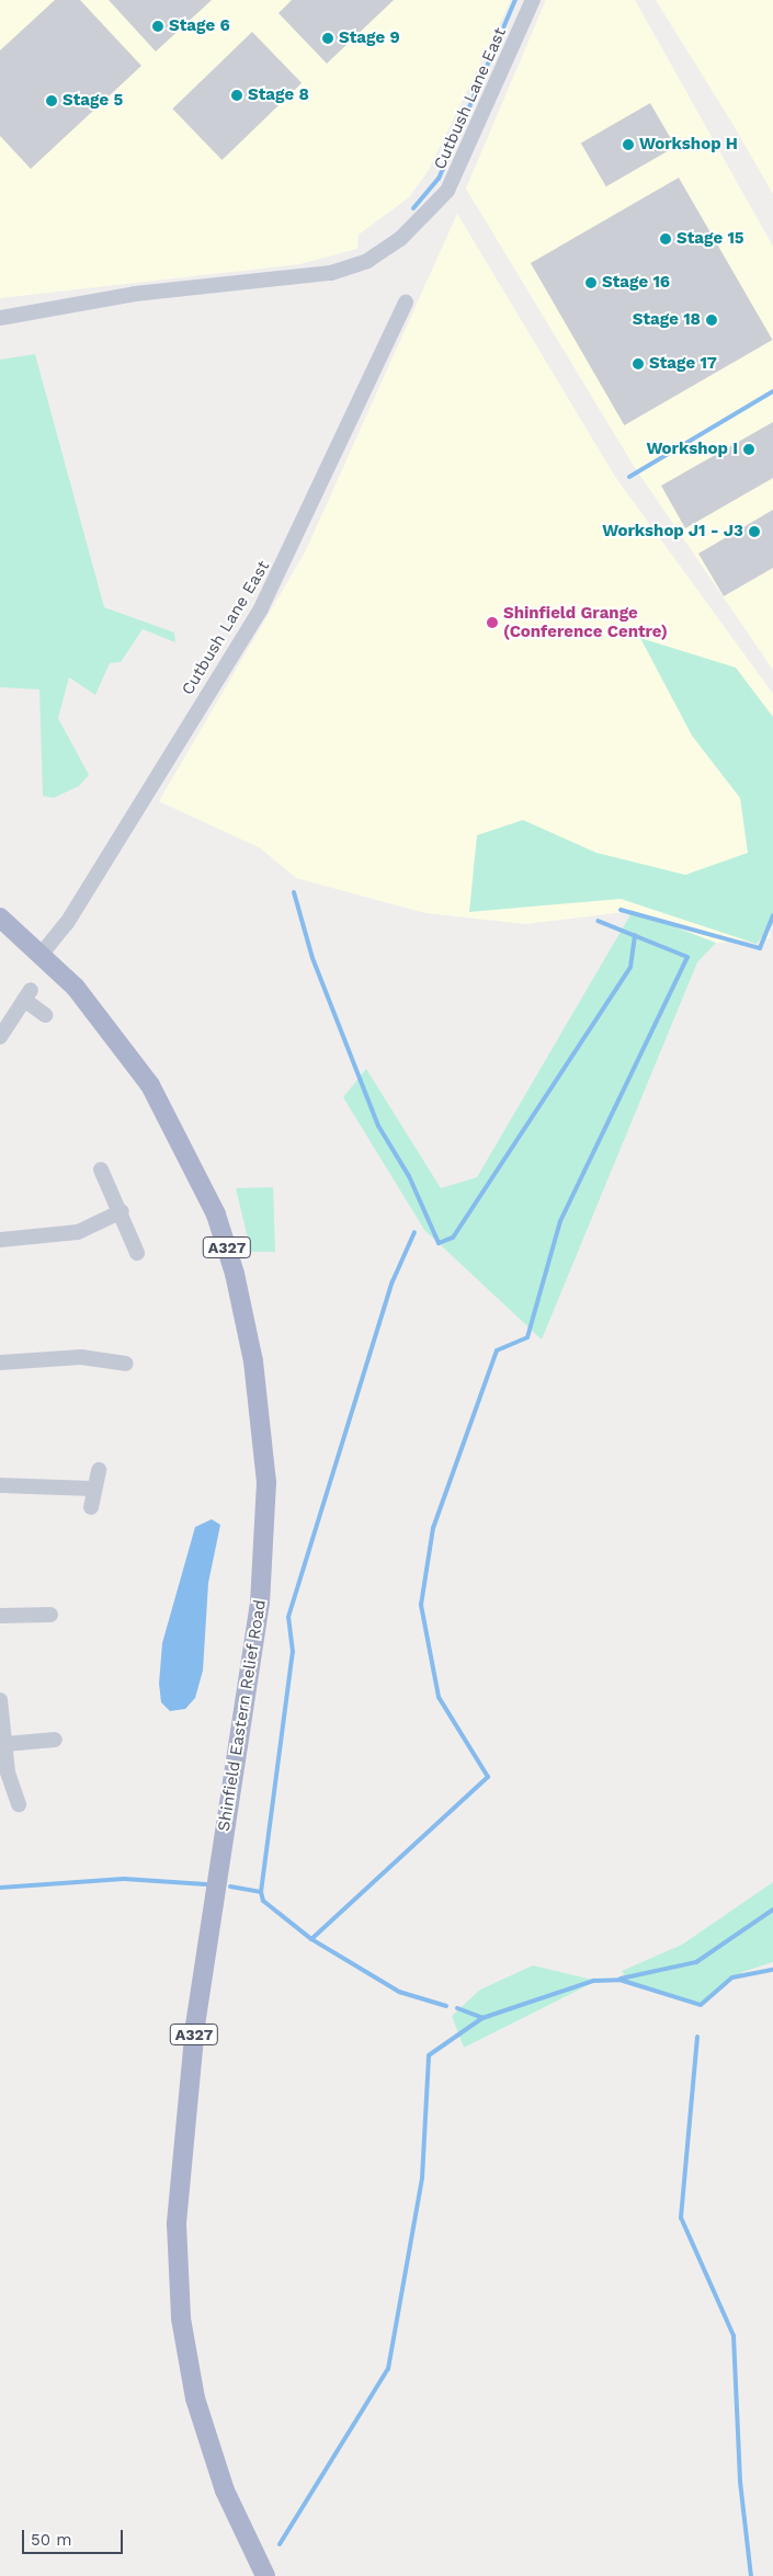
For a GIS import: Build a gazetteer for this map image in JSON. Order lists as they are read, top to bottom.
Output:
{
  "streets": {
    "main road": ["A327", "Shinfield Eastern Relief Road"],
    "street": ["Cutbush Lane East"]
  },
  "crossings": [
    ["Cutbush Lane East", "Shinfield Eastern Relief Road"]
  ],
  "places": [
    "Stage 6",
    "Stage 9",
    "Stage 8",
    "Stage 5",
    "Workshop H",
    "Stage 15",
    "Stage 16",
    "Stage 18",
    "Stage 17",
    "Workshop I",
    "Workshop J1 - J3",
    "Shinfield Grange (Conference Centre)"
  ],
  "scale_bar": "50 m"
}
